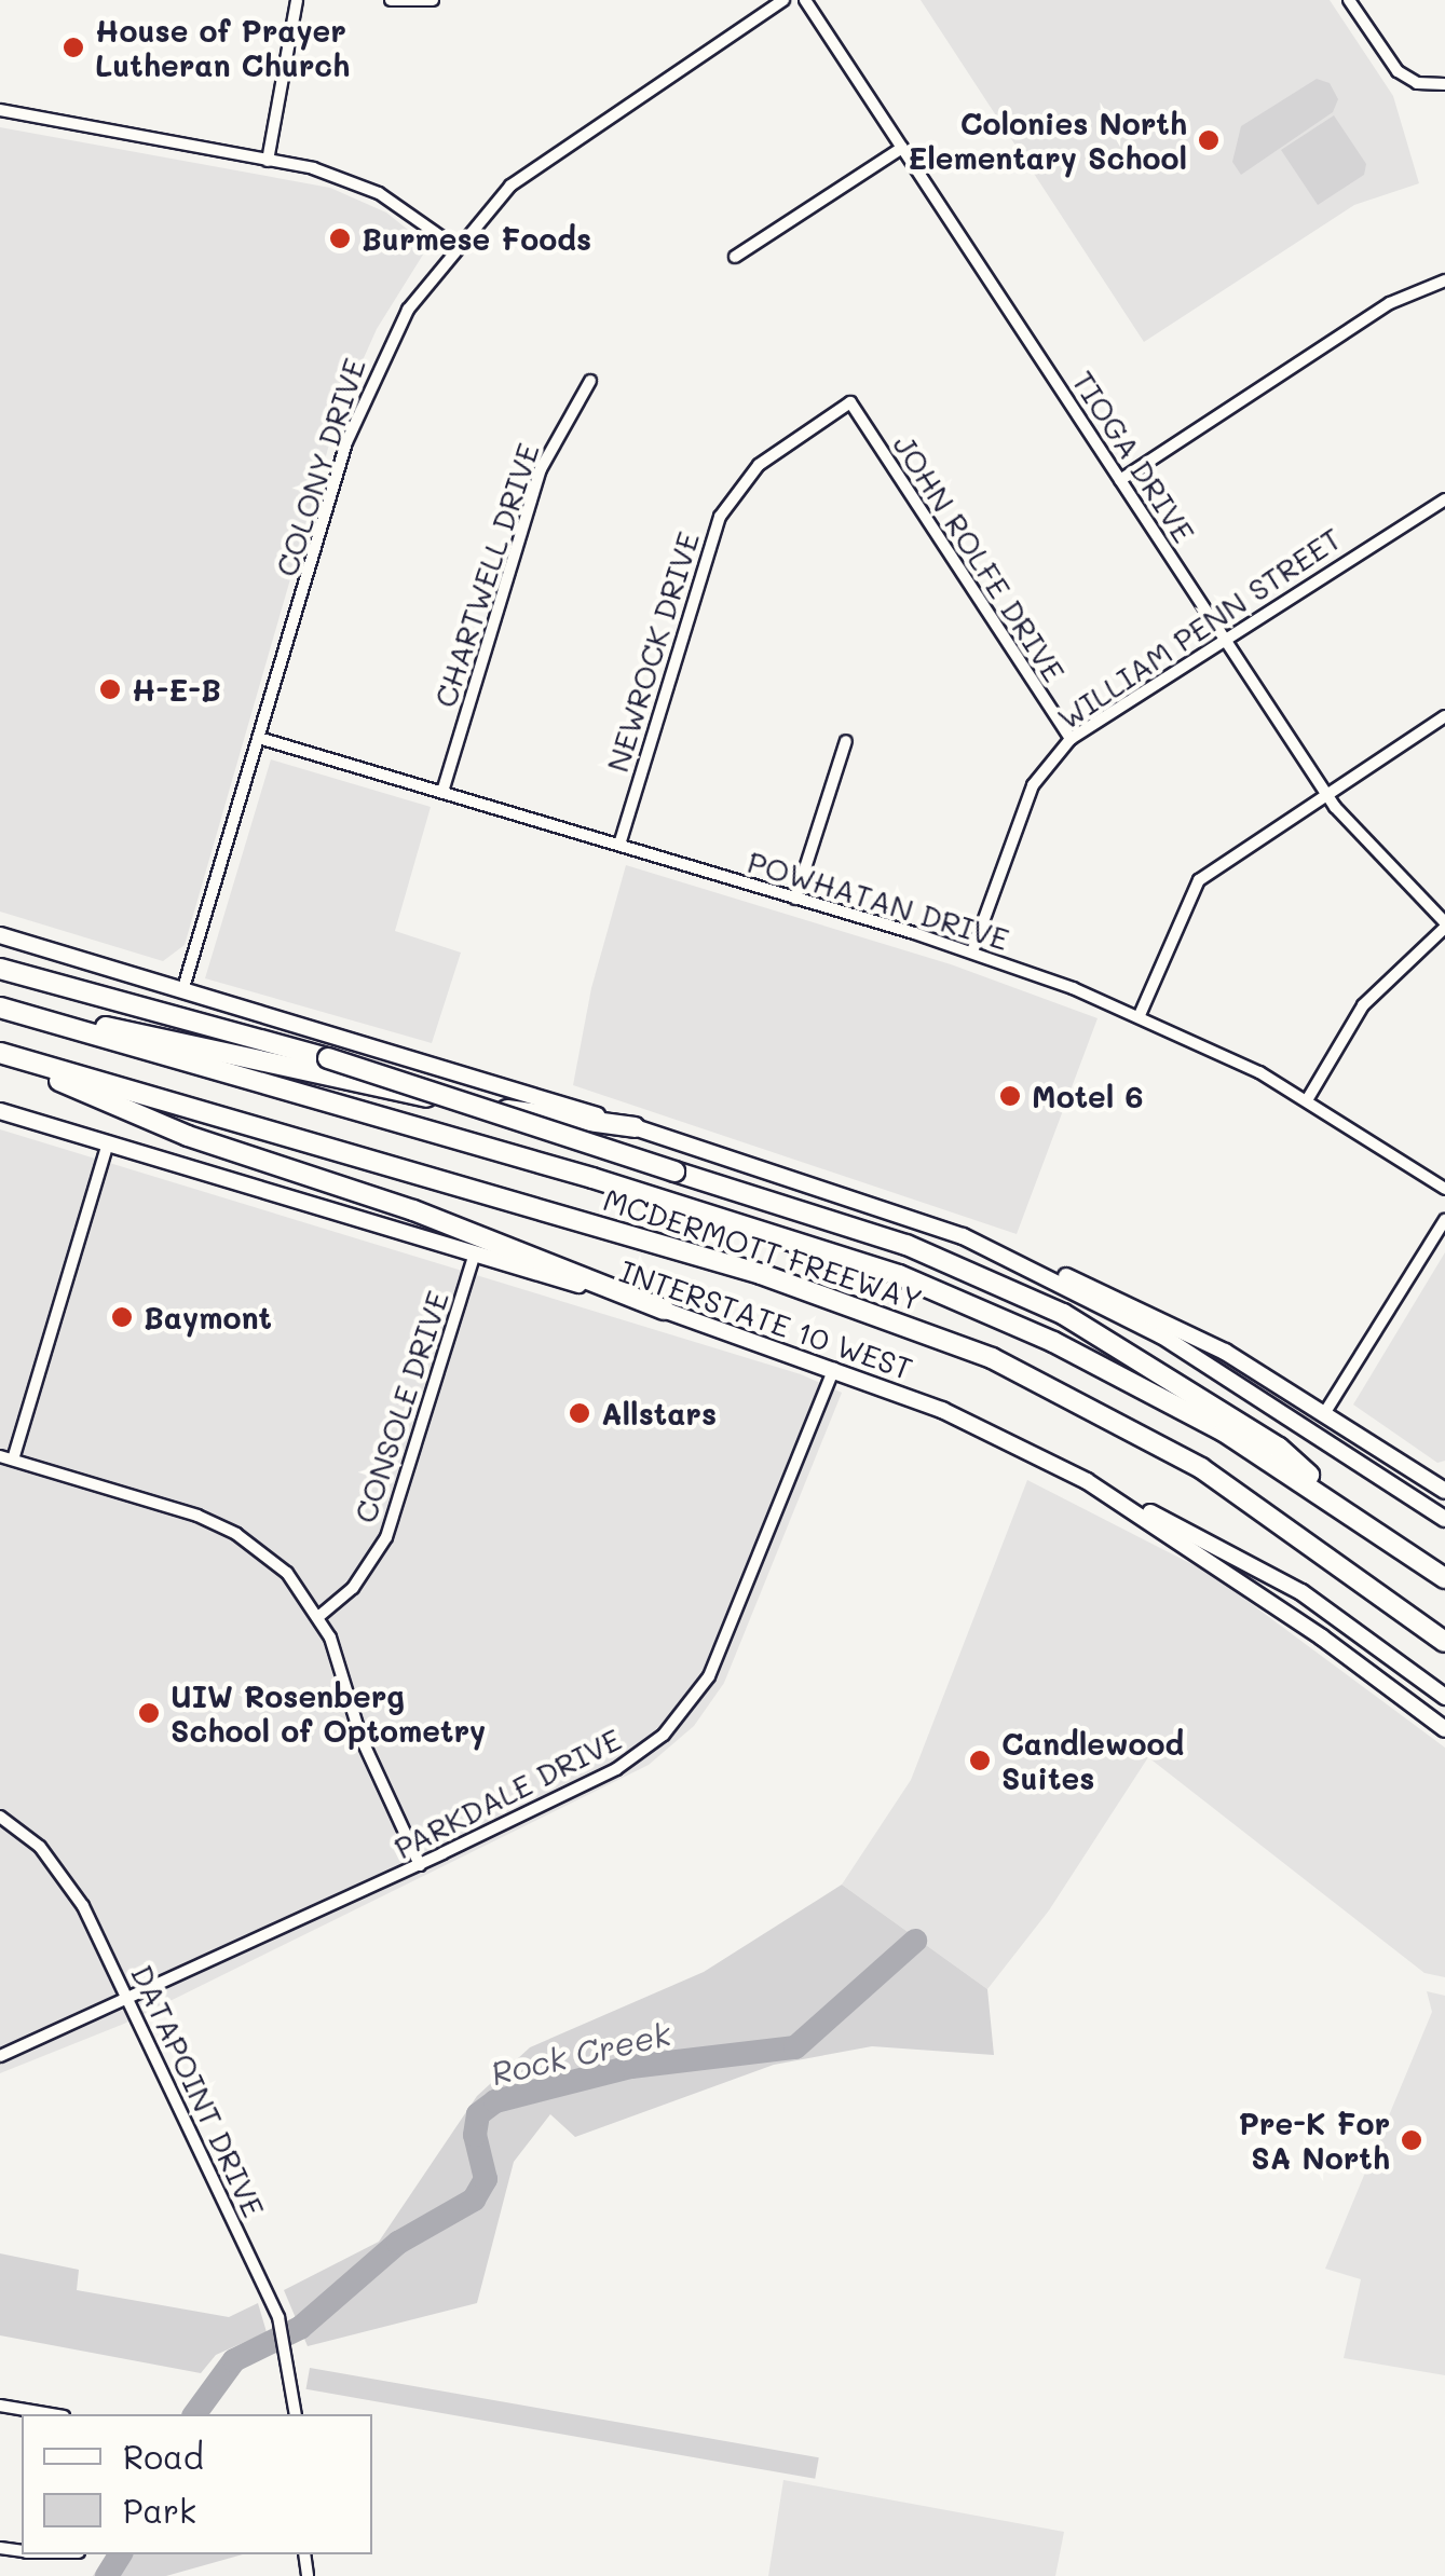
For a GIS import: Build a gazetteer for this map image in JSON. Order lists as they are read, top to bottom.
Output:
{
  "streets": {
    "highway": ["MCDERMOTT FREEWAY"],
    "main road": ["INTERSTATE 10 WEST"],
    "street": [
      "TIOGA DRIVE",
      "COLONY DRIVE",
      "JOHN ROLFE DRIVE",
      "CHARTWELL DRIVE",
      "WILLIAM PENN STREET",
      "NEWROCK DRIVE",
      "POWHATAN DRIVE",
      "CONSOLE DRIVE",
      "PARKDALE DRIVE",
      "DATAPOINT DRIVE"
    ]
  },
  "crossings": [
    ["TIOGA DRIVE", "WILLIAM PENN STREET"],
    ["COLONY DRIVE", "POWHATAN DRIVE"],
    ["JOHN ROLFE DRIVE", "WILLIAM PENN STREET"],
    ["JOHN ROLFE DRIVE", "NEWROCK DRIVE"],
    ["CHARTWELL DRIVE", "POWHATAN DRIVE"],
    ["WILLIAM PENN STREET", "POWHATAN DRIVE"],
    ["NEWROCK DRIVE", "POWHATAN DRIVE"],
    ["INTERSTATE 10 WEST", "CONSOLE DRIVE"],
    ["INTERSTATE 10 WEST", "PARKDALE DRIVE"],
    ["PARKDALE DRIVE", "DATAPOINT DRIVE"]
  ],
  "water": ["Rock Creek"],
  "places": [
    "House of Prayer Lutheran Church",
    "Colonies North Elementary School",
    "Burmese Foods",
    "H-E-B",
    "Motel 6",
    "Baymont",
    "Allstars",
    "UIW Rosenberg School of Optometry",
    "Candlewood Suites",
    "Pre-K For SA North"
  ],
  "legend": ["Road", "Park"]
}
